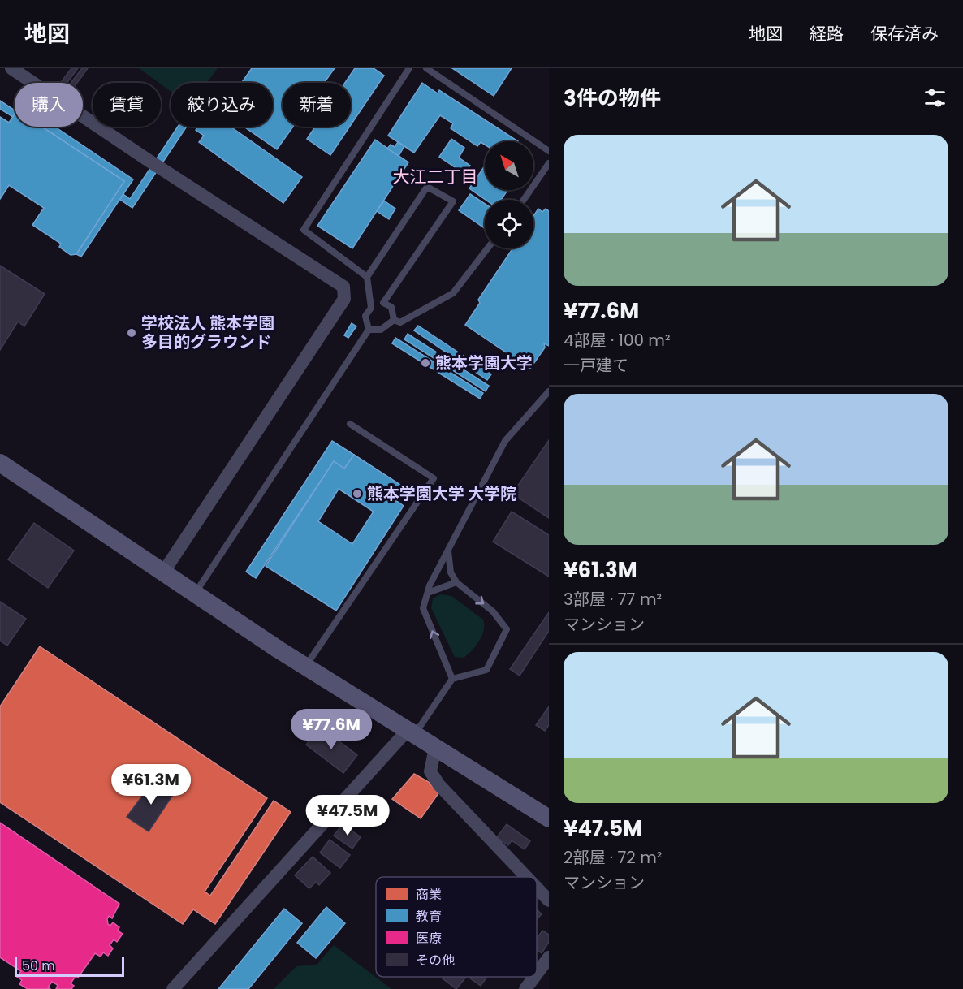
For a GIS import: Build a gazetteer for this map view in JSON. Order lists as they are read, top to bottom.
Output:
{
  "districts": ["大江二丁目"],
  "places": ["学校法人 熊本学園 多目的グラウンド", "熊本学園大学", "熊本学園大学 大学院"],
  "legend": [
    "商業",
    "教育",
    "医療",
    "その他"
  ],
  "scale_bar": "50 m",
  "north": "top left",
  "page": {
    "header": "地図",
    "nav": ["地図", "経路", "保存済み"],
    "heading": "3件の物件",
    "chip": [
      "購入",
      "賃貸",
      "絞り込み",
      "新着"
    ],
    "list": [
      {
        "name": "¥77.6M",
        "note": "4部屋 · 100 m² · 一戸建て"
      },
      {
        "name": "¥61.3M",
        "note": "3部屋 · 77 m² · マンション"
      },
      {
        "name": "¥47.5M",
        "note": "2部屋 · 72 m² · マンション"
      }
    ],
    "price": ["¥77.6M", "¥61.3M", "¥47.5M"],
    "scale": "50 m"
  }
}
